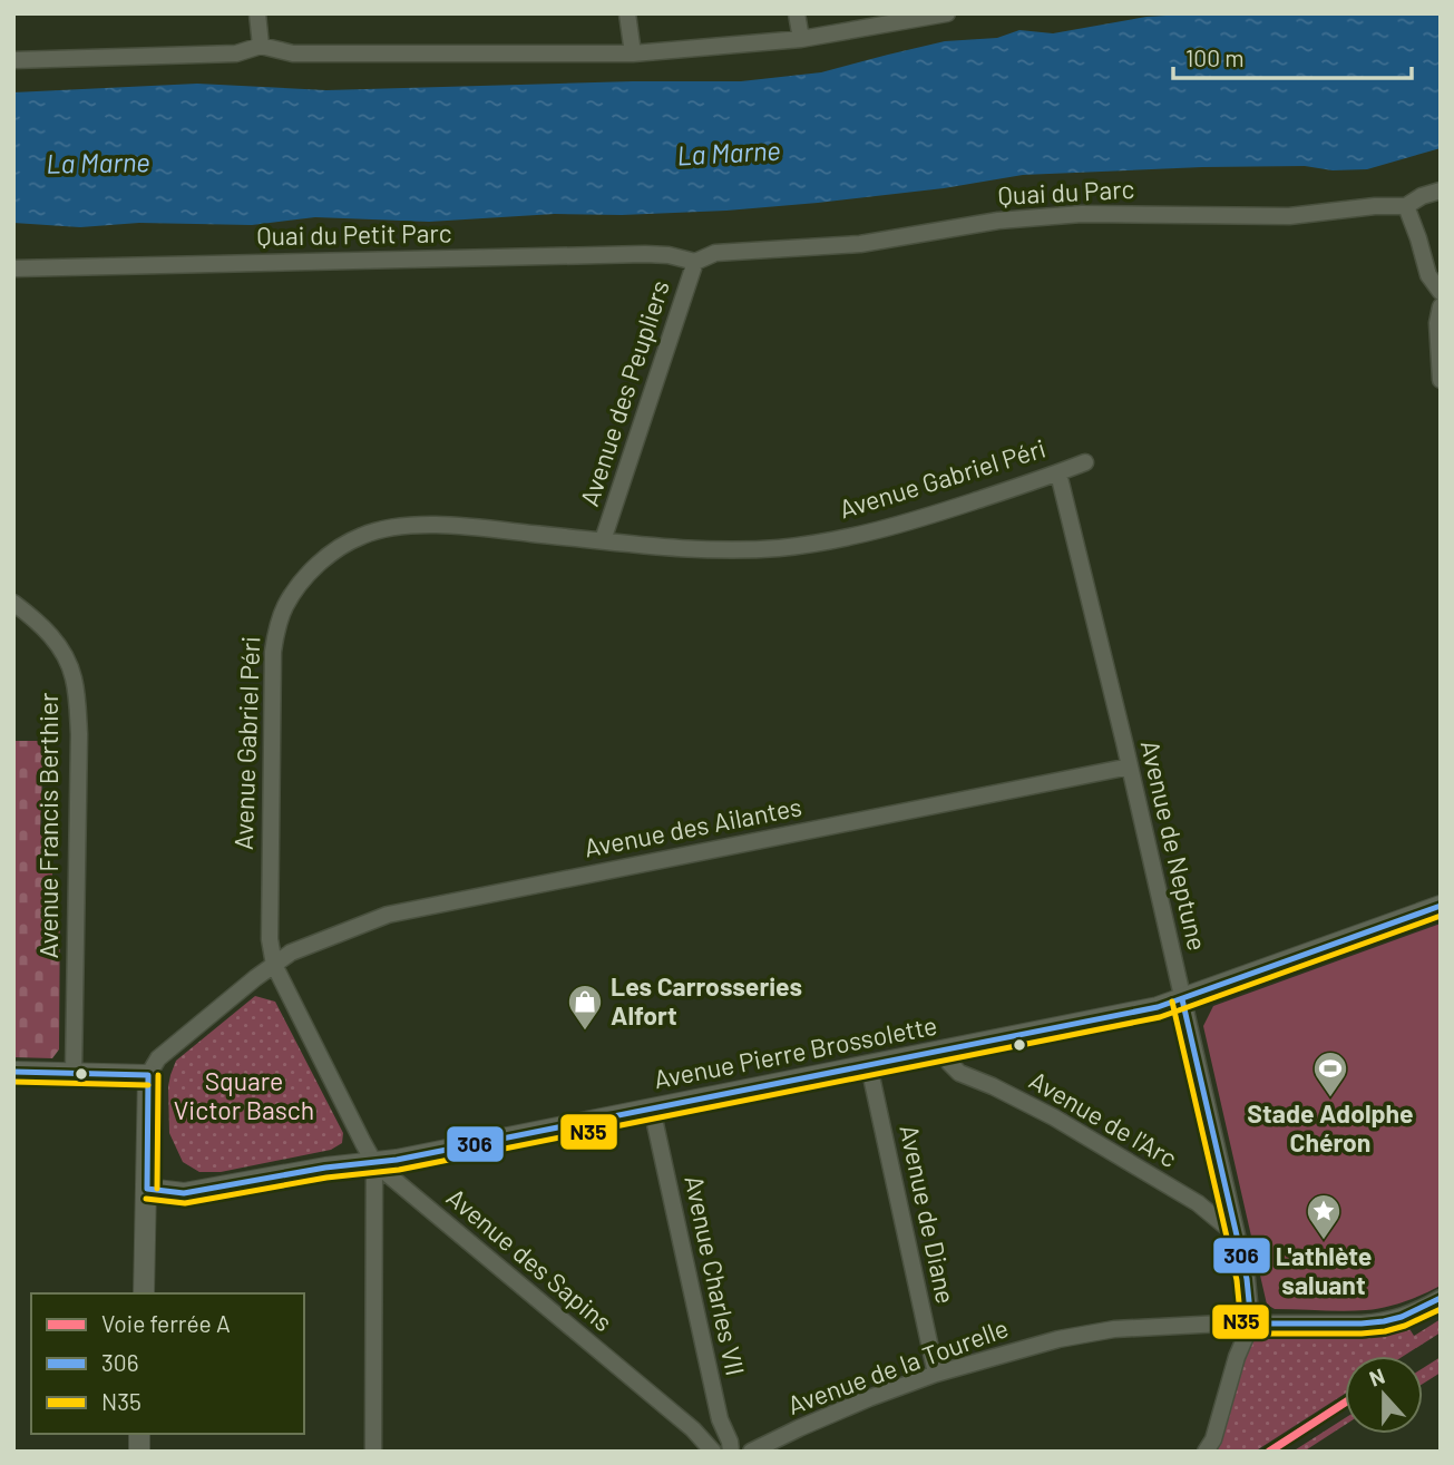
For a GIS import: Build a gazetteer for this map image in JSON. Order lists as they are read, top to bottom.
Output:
{
  "streets": {
    "street": [
      "Quai du Parc",
      "Quai du Petit Parc",
      "Avenue des Peupliers",
      "Avenue Gabriel Péri",
      "Avenue Francis Berthier",
      "Avenue des Ailantes",
      "Avenue de Neptune",
      "Avenue Pierre Brossolette",
      "Avenue de l'Arc",
      "Avenue de Diane",
      "Avenue des Sapins",
      "Avenue Charles VII",
      "Avenue de la Tourelle"
    ]
  },
  "crossings": [
    ["Quai du Parc", "Quai du Petit Parc"],
    ["Quai du Parc", "Avenue des Peupliers"],
    ["Quai du Petit Parc", "Avenue des Peupliers"],
    ["Avenue des Peupliers", "Avenue Gabriel Péri"],
    ["Avenue Gabriel Péri", "Avenue des Ailantes"],
    ["Avenue Gabriel Péri", "Avenue de Neptune"],
    ["Avenue Gabriel Péri", "Avenue des Sapins"],
    ["Avenue des Ailantes", "Avenue de Neptune"],
    ["Avenue des Ailantes", "Avenue des Sapins"],
    ["Avenue de Neptune", "Avenue Pierre Brossolette"],
    ["Avenue de Neptune", "Avenue de l'Arc"],
    ["Avenue de Neptune", "Avenue de la Tourelle"],
    ["Avenue Pierre Brossolette", "Avenue de l'Arc"],
    ["Avenue Pierre Brossolette", "Avenue de Diane"],
    ["Avenue Pierre Brossolette", "Avenue des Sapins"],
    ["Avenue Pierre Brossolette", "Avenue Charles VII"],
    ["Avenue de Diane", "Avenue de la Tourelle"]
  ],
  "water": ["La Marne"],
  "parks": ["Square Victor Basch"],
  "places": {
    "shop": ["Les Carrosseries Alfort"],
    "sports": ["Stade Adolphe Chéron"],
    "place": ["L'athlète saluant"]
  },
  "lines": ["transit line 306", "transit line N35", "rail line A"],
  "legend": ["Voie ferrée A", "306", "N35"],
  "scale_bar": "100 m",
  "north": "top"
}
